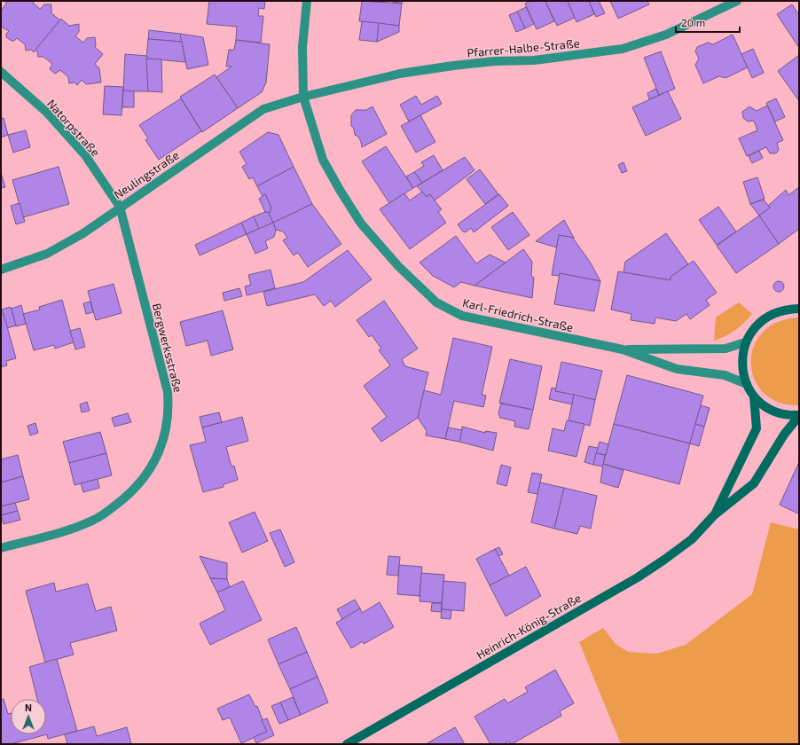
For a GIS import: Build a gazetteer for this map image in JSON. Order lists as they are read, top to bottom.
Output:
{
  "streets": {
    "main road": ["Heinrich-König-Straße"],
    "street": [
      "Pfarrer-Halbe-Straße",
      "Natorpstraße",
      "Neulingstraße",
      "Karl-Friedrich-Straße",
      "Bergwerksstraße"
    ]
  },
  "crossings": [
    ["Pfarrer-Halbe-Straße", "Neulingstraße"],
    ["Pfarrer-Halbe-Straße", "Karl-Friedrich-Straße"],
    ["Natorpstraße", "Neulingstraße"],
    ["Natorpstraße", "Bergwerksstraße"],
    ["Neulingstraße", "Karl-Friedrich-Straße"],
    ["Neulingstraße", "Bergwerksstraße"]
  ],
  "scale_bar": "20 m",
  "north": "top"
}
